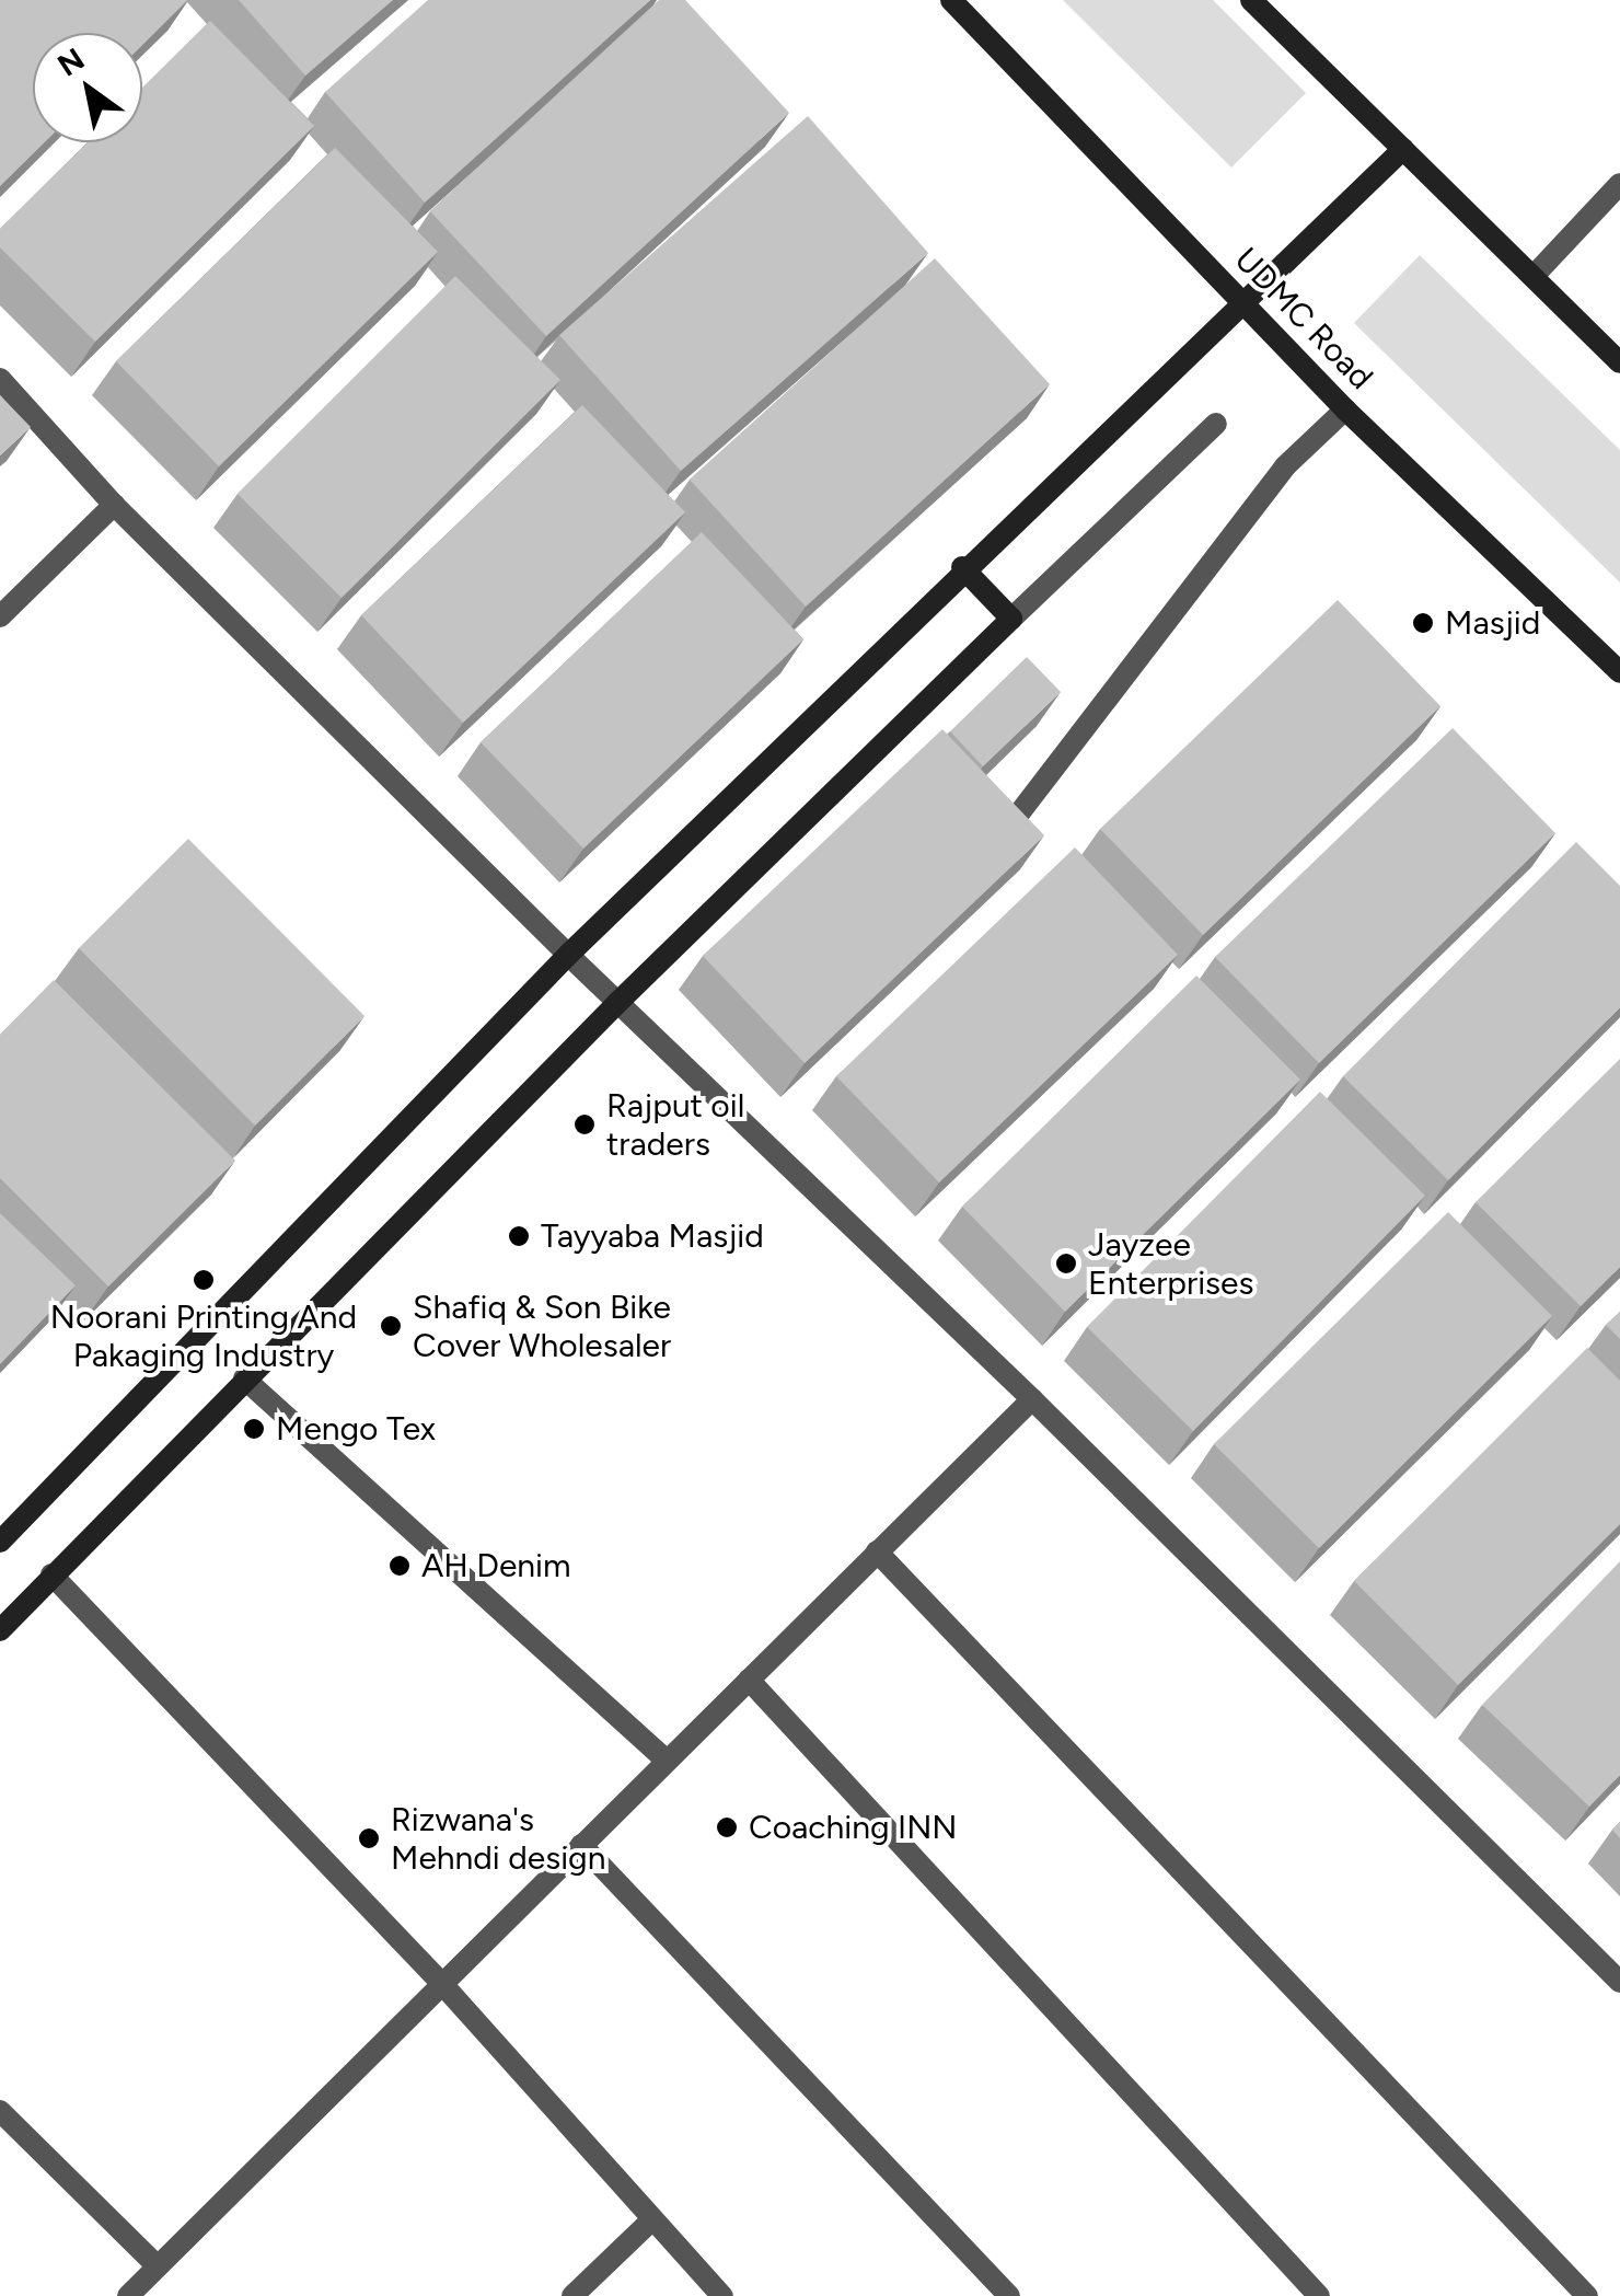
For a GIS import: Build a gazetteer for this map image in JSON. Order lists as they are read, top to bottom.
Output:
{
  "streets": {
    "street": ["UDMC Road"]
  },
  "places": [
    "Masjid",
    "Rajput oil traders",
    "Tayyaba Masjid",
    "Jayzee Enterprises",
    "Noorani Printing And Pakaging Industry",
    "Shafiq & Son Bike Cover Wholesaler",
    "Mengo Tex",
    "AH Denim",
    "Coaching INN",
    "Rizwana's Mehndi design"
  ],
  "north": "top left"
}
